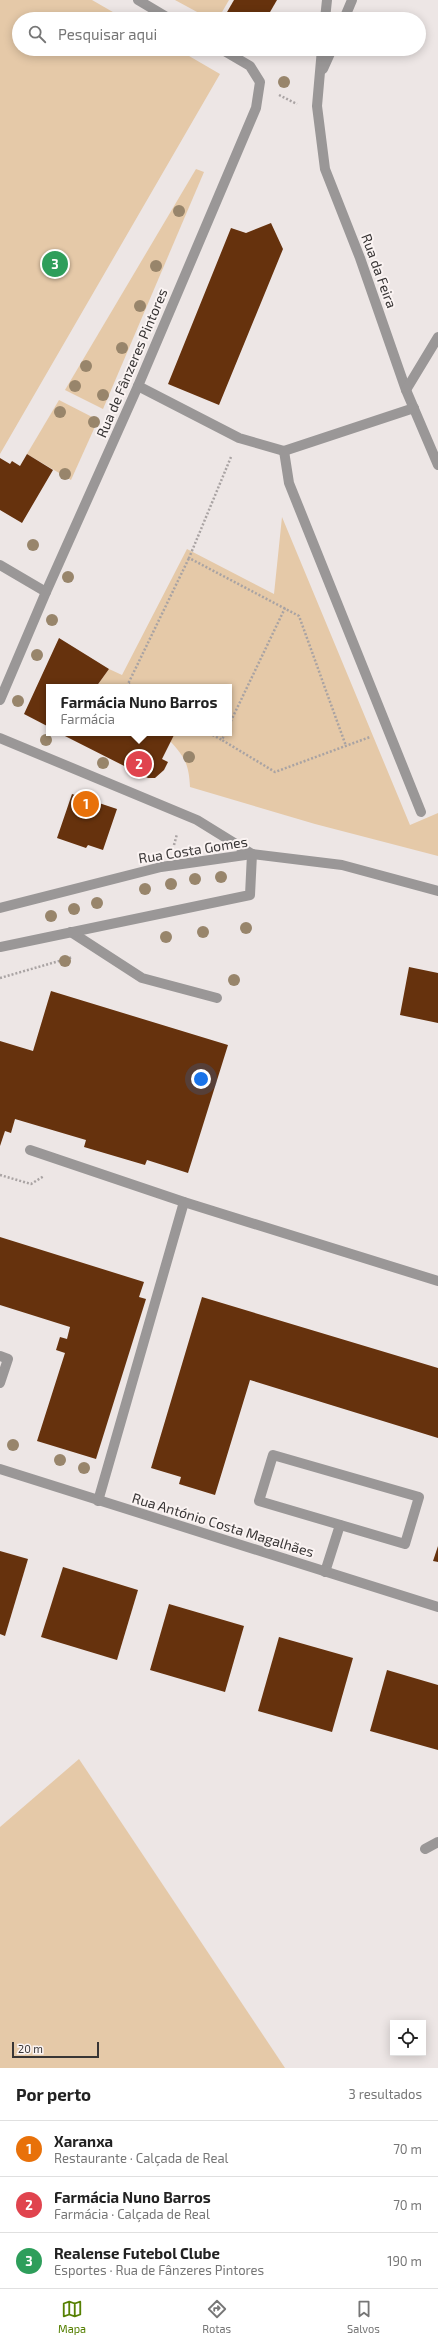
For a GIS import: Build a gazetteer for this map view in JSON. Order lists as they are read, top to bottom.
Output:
{
  "streets": {
    "street": [
      "Rua da Feira",
      "Rua de Fânzeres Pintores",
      "Rua Costa Gomes",
      "Rua António Costa Magalhães"
    ]
  },
  "scale_bar": "20 m",
  "page": {
    "search": "Pesquisar aqui",
    "pins": ["3", "2", "1"],
    "popup": ["Farmácia Nuno Barros", "Farmácia"],
    "scale": "20 m",
    "heading": ["Por perto", "3 resultados"],
    "list": [
      {
        "mark": "1",
        "name": "Xaranxa",
        "note": "Restaurante · Calçada de Real",
        "value": "70 m"
      },
      {
        "mark": "2",
        "name": "Farmácia Nuno Barros",
        "note": "Farmácia · Calçada de Real",
        "value": "70 m"
      },
      {
        "mark": "3",
        "name": "Realense Futebol Clube",
        "note": "Esportes · Rua de Fânzeres Pintores",
        "value": "190 m"
      }
    ],
    "nav": ["Mapa", "Rotas", "Salvos"]
  }
}
